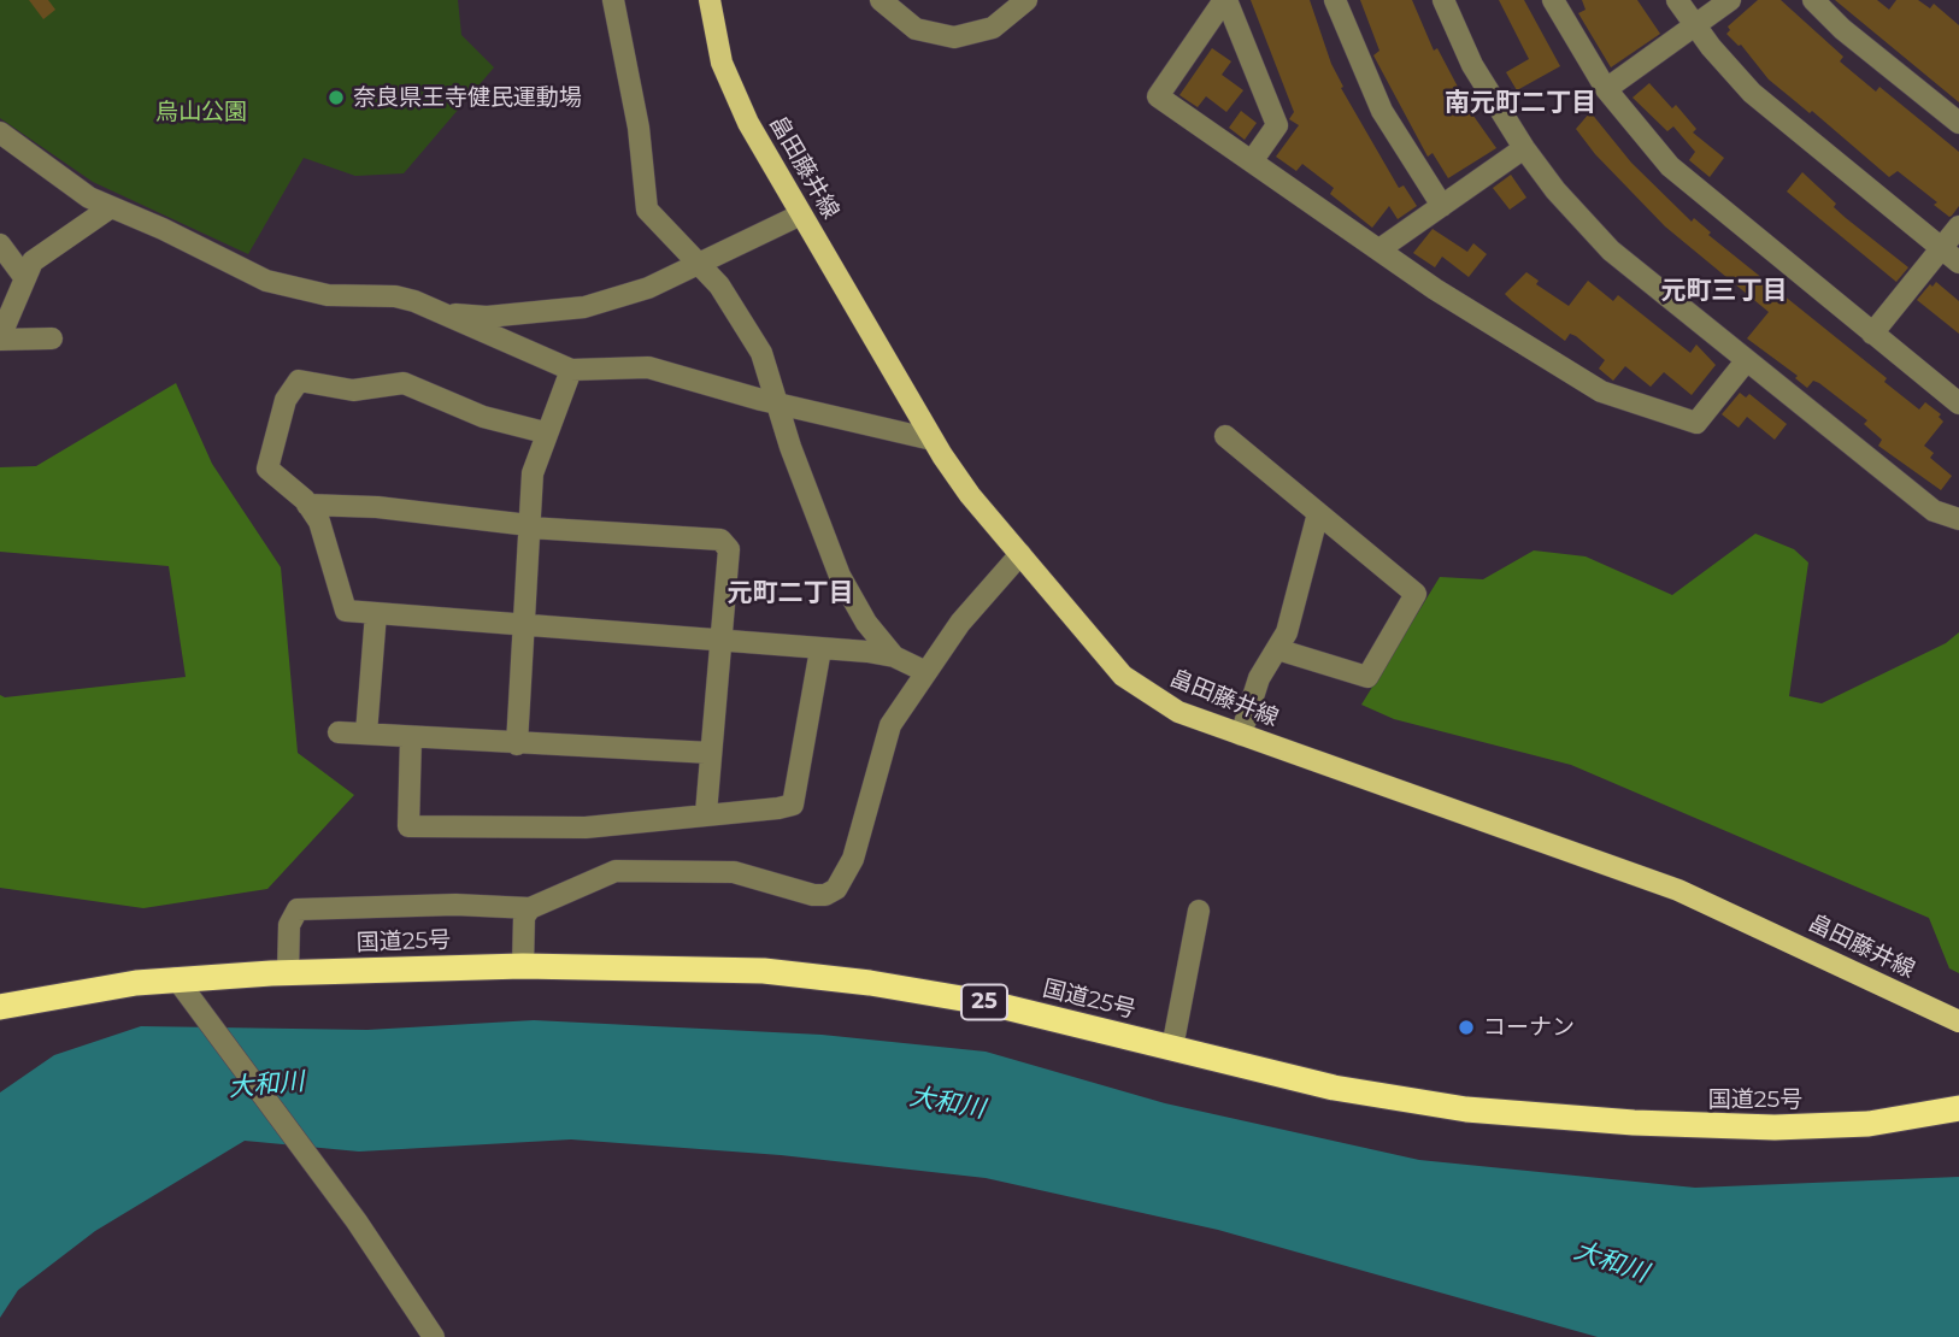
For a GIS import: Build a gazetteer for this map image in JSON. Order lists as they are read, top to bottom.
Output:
{
  "streets": {
    "highway": ["国道25号", "25"],
    "main road": ["畠田藤井線"]
  },
  "districts": ["南元町二丁目", "元町三丁目", "元町二丁目"],
  "water": ["大和川"],
  "parks": ["烏山公園"],
  "places": ["奈良県王寺健民運動場", "コーナン"]
}
